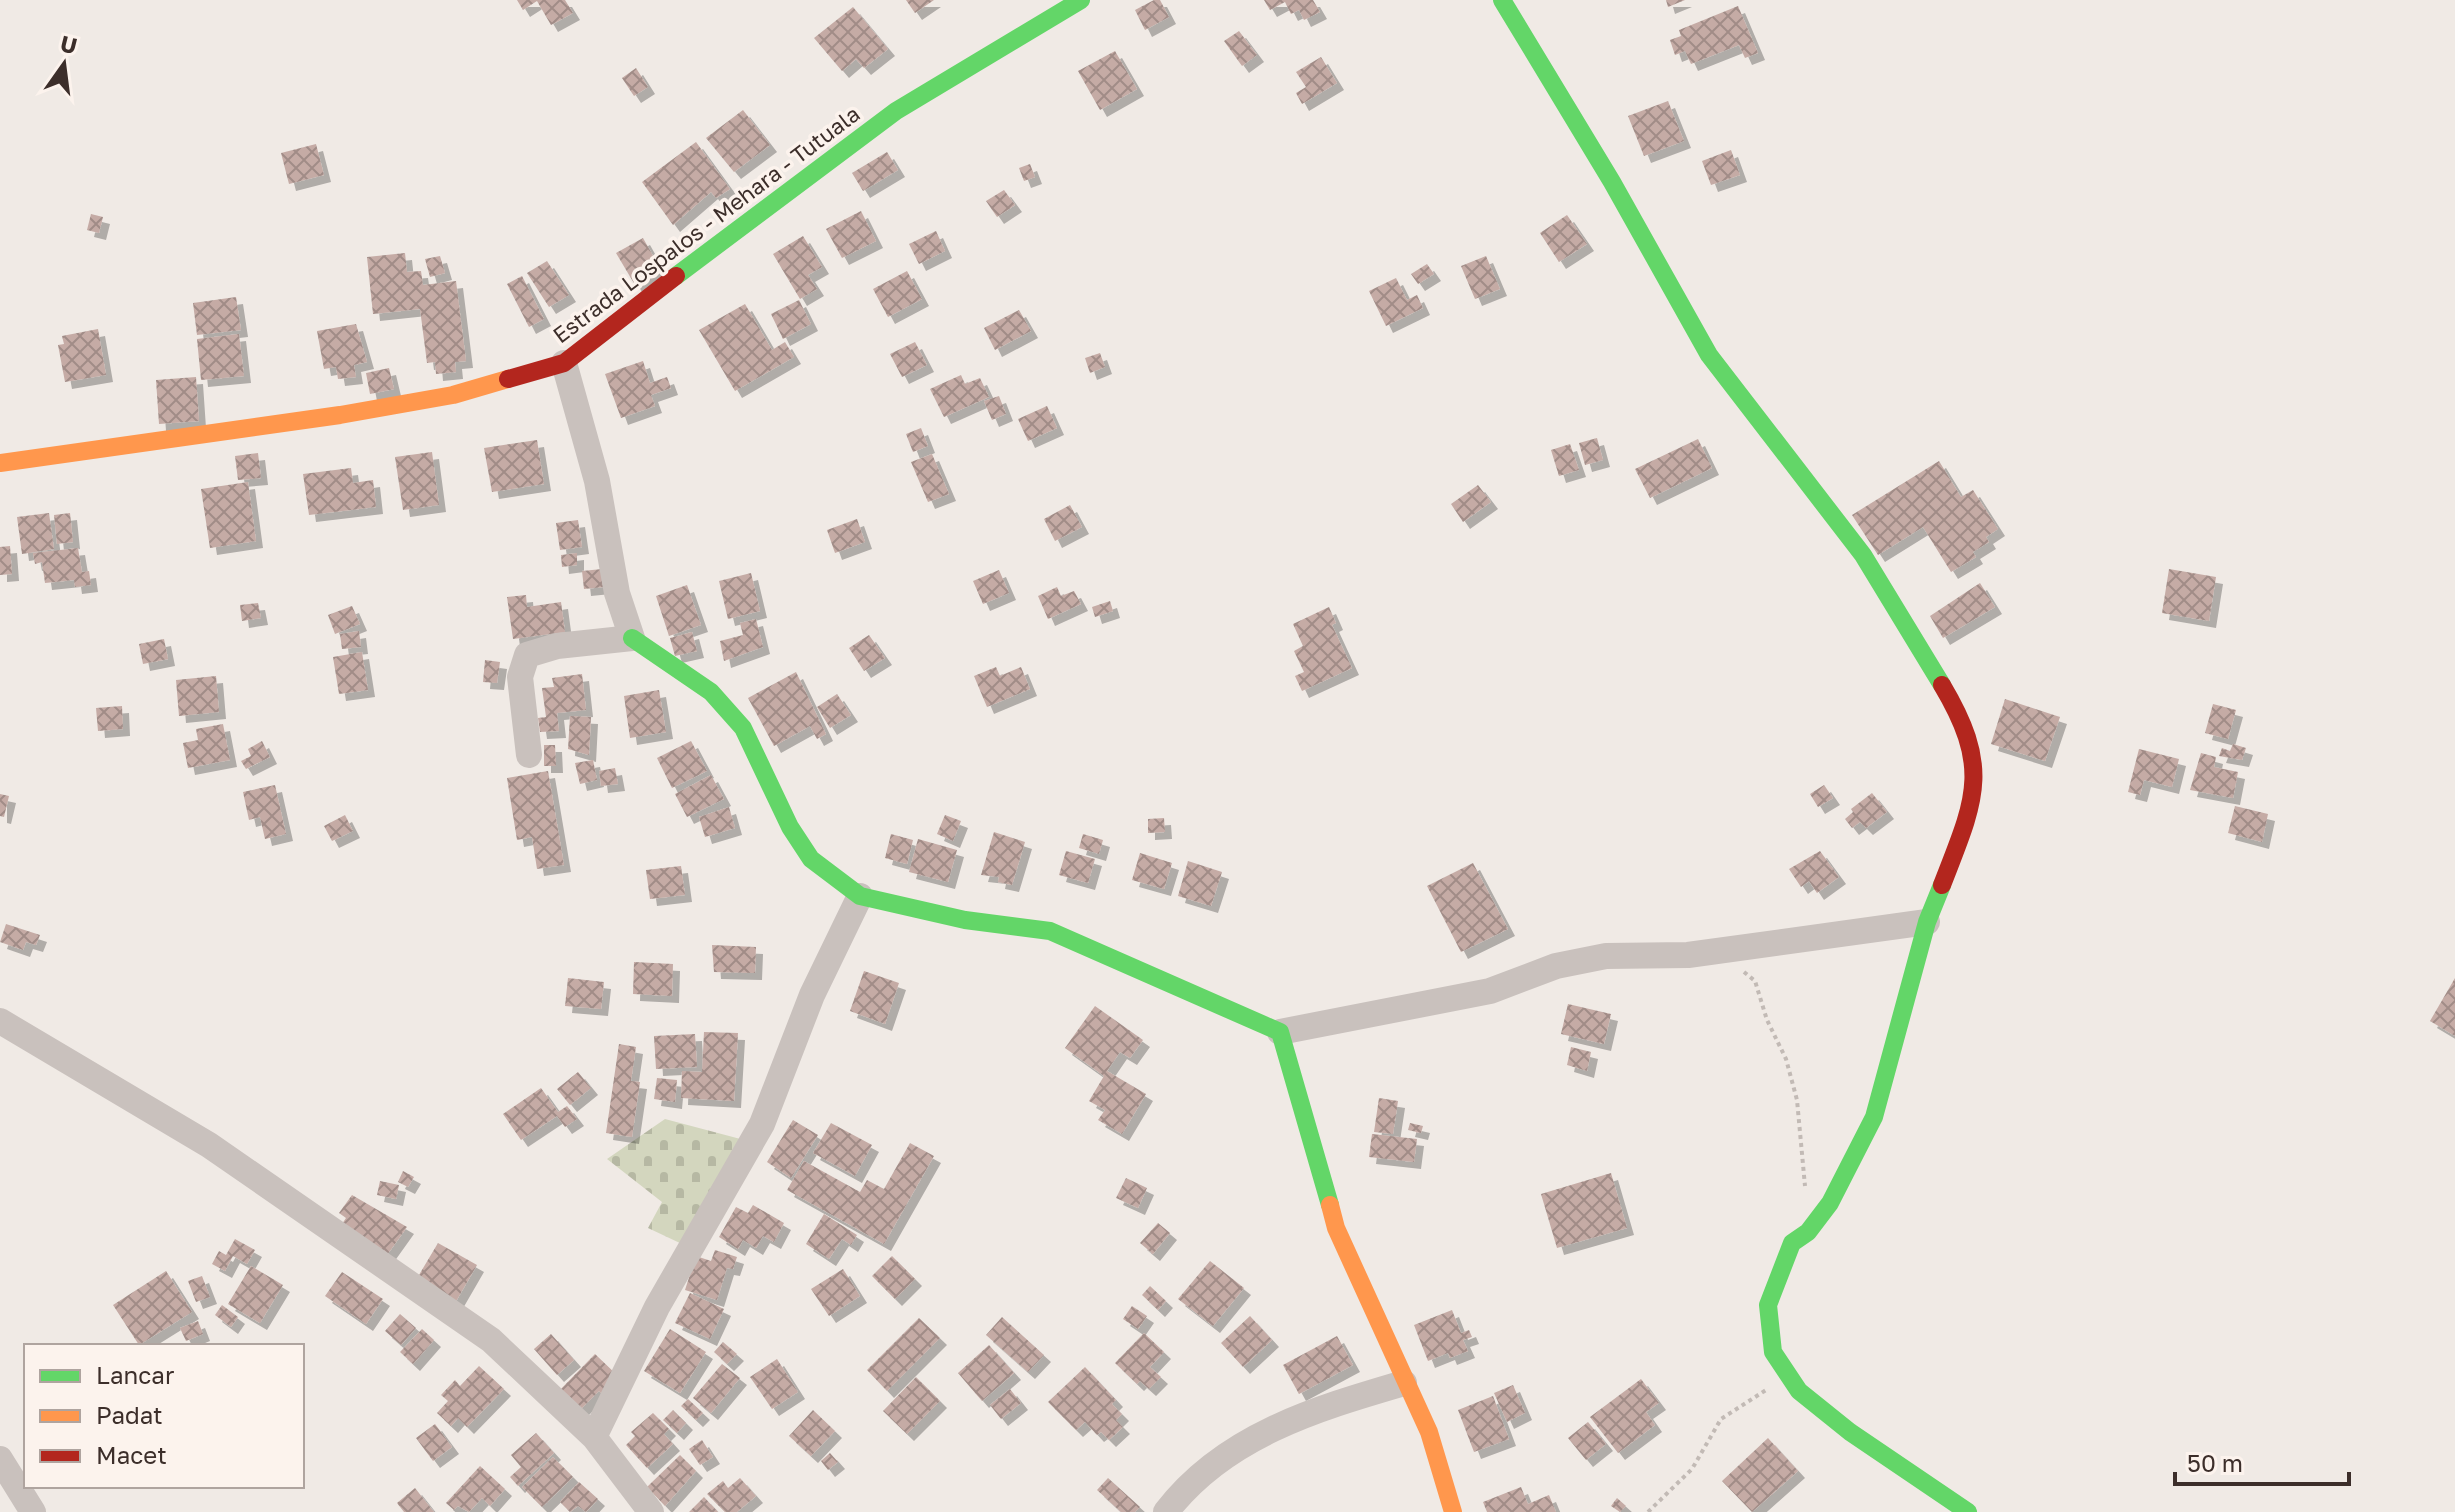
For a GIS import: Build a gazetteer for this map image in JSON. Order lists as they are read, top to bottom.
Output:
{
  "streets": {
    "street": ["Estrada Lospalos - Mehara - Tutuala"]
  },
  "legend": ["Lancar", "Padat", "Macet"],
  "scale_bar": "50 m",
  "north": "top"
}
